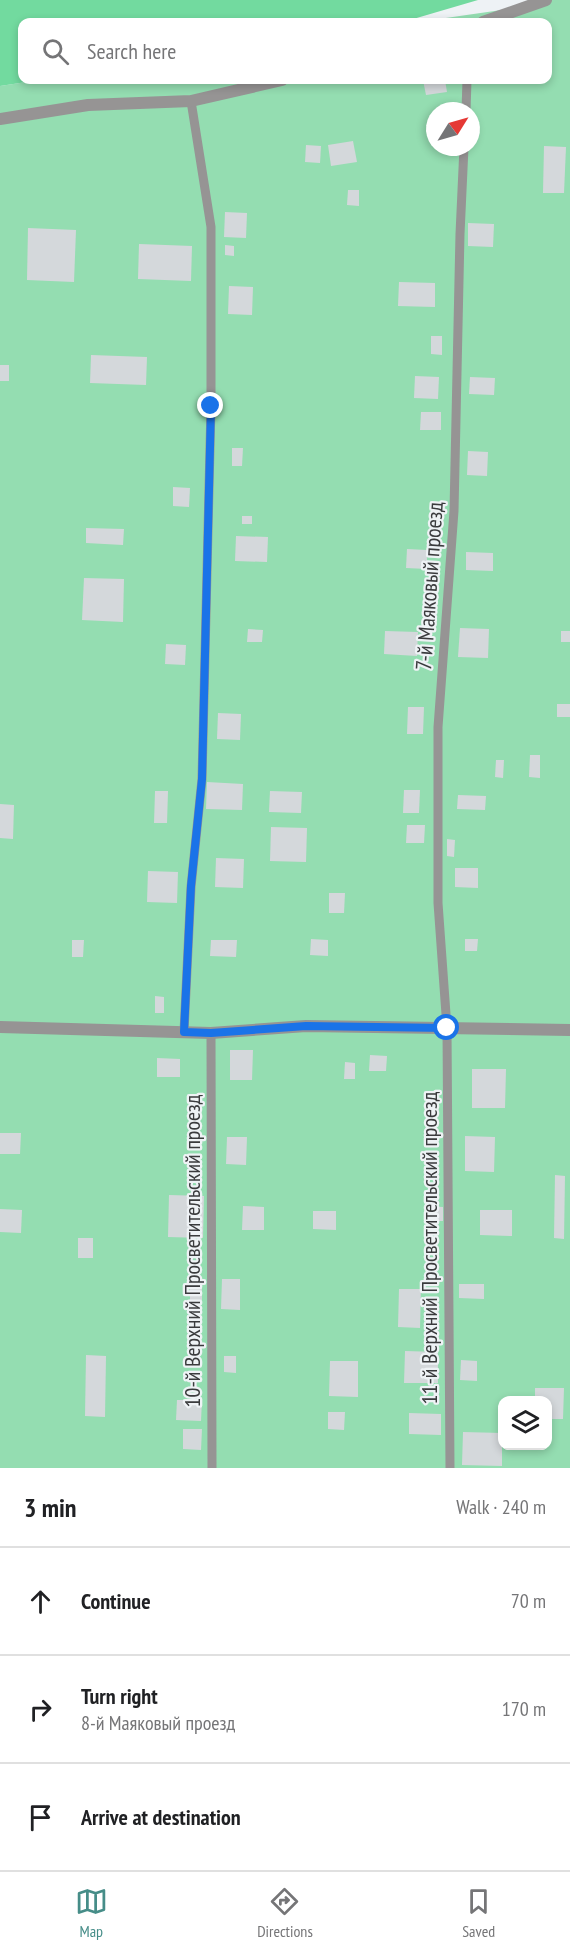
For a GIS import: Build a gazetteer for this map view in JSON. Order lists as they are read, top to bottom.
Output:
{
  "streets": {
    "lane": ["7-й Маяковый проезд", "11-й Верхний Просветительский проезд", "10-й Верхний Просветительский проезд"]
  },
  "crossings": [
    ["7-й Маяковый проезд", "11-й Верхний Просветительский проезд"]
  ],
  "north": "top right",
  "page": {
    "search": "Search here",
    "heading": ["3 min", "Walk · 240 m"],
    "list": [
      ["Continue", "70 m"],
      ["Turn right", "8-й Маяковый проезд", "170 m"],
      "Arrive at destination"
    ],
    "nav": ["Map", "Directions", "Saved"]
  }
}
